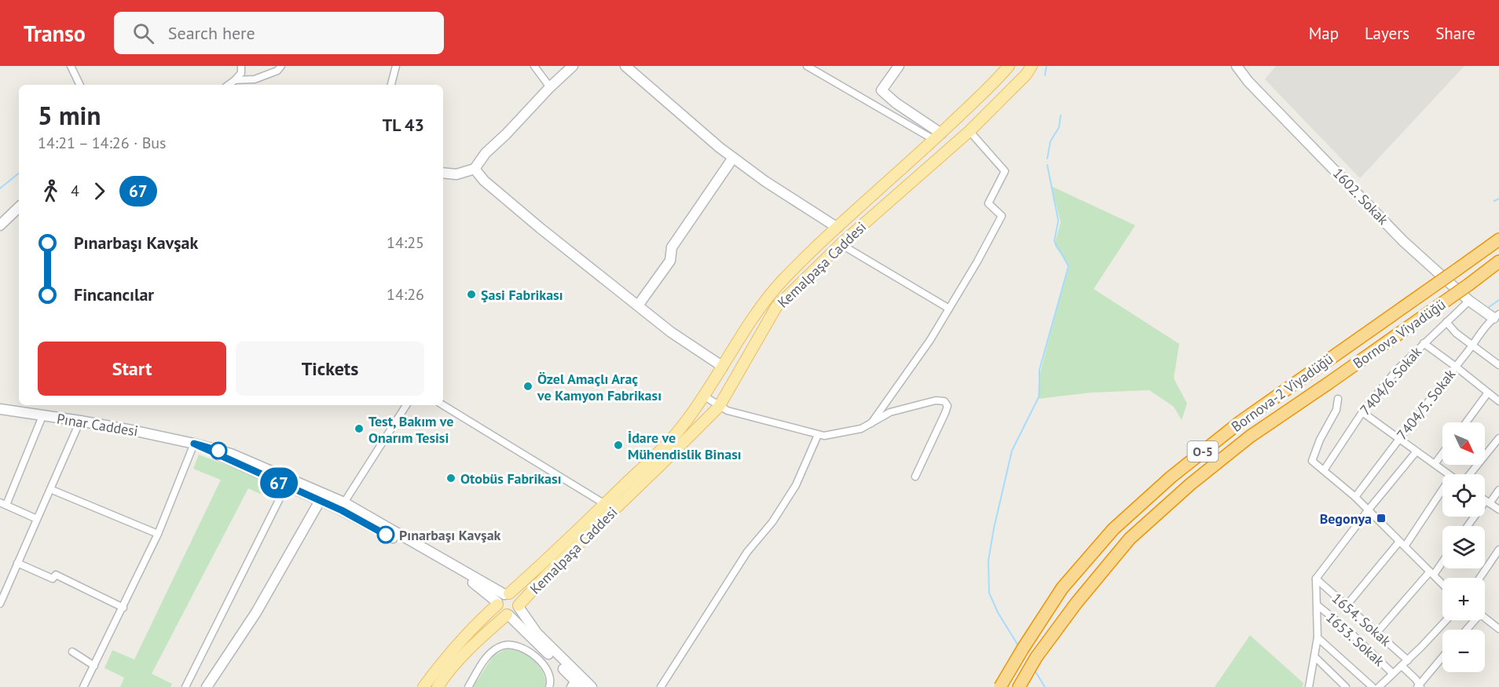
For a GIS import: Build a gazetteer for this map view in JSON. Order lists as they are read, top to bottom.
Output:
{
  "streets": {
    "highway": ["Bornova Viyadüğü", "Bornova-2 Viyadüğü", "O-5"],
    "main road": ["Kemalpaşa Caddesi"],
    "street": [
      "1602. Sokak",
      "7404/6. Sokak",
      "7404/5. Sokak",
      "Pınar Caddesi",
      "1654. Sokak",
      "1653. Sokak"
    ]
  },
  "crossings": [
    ["1602. Sokak", "7404/6. Sokak"],
    ["1602. Sokak", "7404/5. Sokak"],
    ["Kemalpaşa Caddesi", "Pınar Caddesi"],
    ["Bornova Viyadüğü", "Bornova-2 Viyadüğü"],
    ["Bornova Viyadüğü", "O-5"]
  ],
  "places": {
    "other": [
      "Şasi Fabrikası",
      "Özel Amaçlı Araç ve Kamyon Fabrikası",
      "Test, Bakım ve Onarım Tesisi",
      "İdare ve Mühendislik Binası",
      "Otobüs Fabrikası",
      "Pınarbaşı Kavşak"
    ],
    "transit": ["Begonya"]
  },
  "lines": ["bus line 67"],
  "north": "bottom right",
  "page": {
    "header": "Transo",
    "search": "Search here",
    "nav": ["Map", "Layers", "Share"],
    "on_map": "67",
    "heading": ["5 min", "14:21 – 14:26 · Bus", "TL 43"],
    "legs": ["4", "67"],
    "list": [
      {
        "name": "Pınarbaşı Kavşak",
        "value": "14:25"
      },
      {
        "name": "Fincancılar",
        "value": "14:26"
      }
    ],
    "buttons": ["Start", "Tickets"],
    "map_buttons": ["+", "−"]
  }
}
